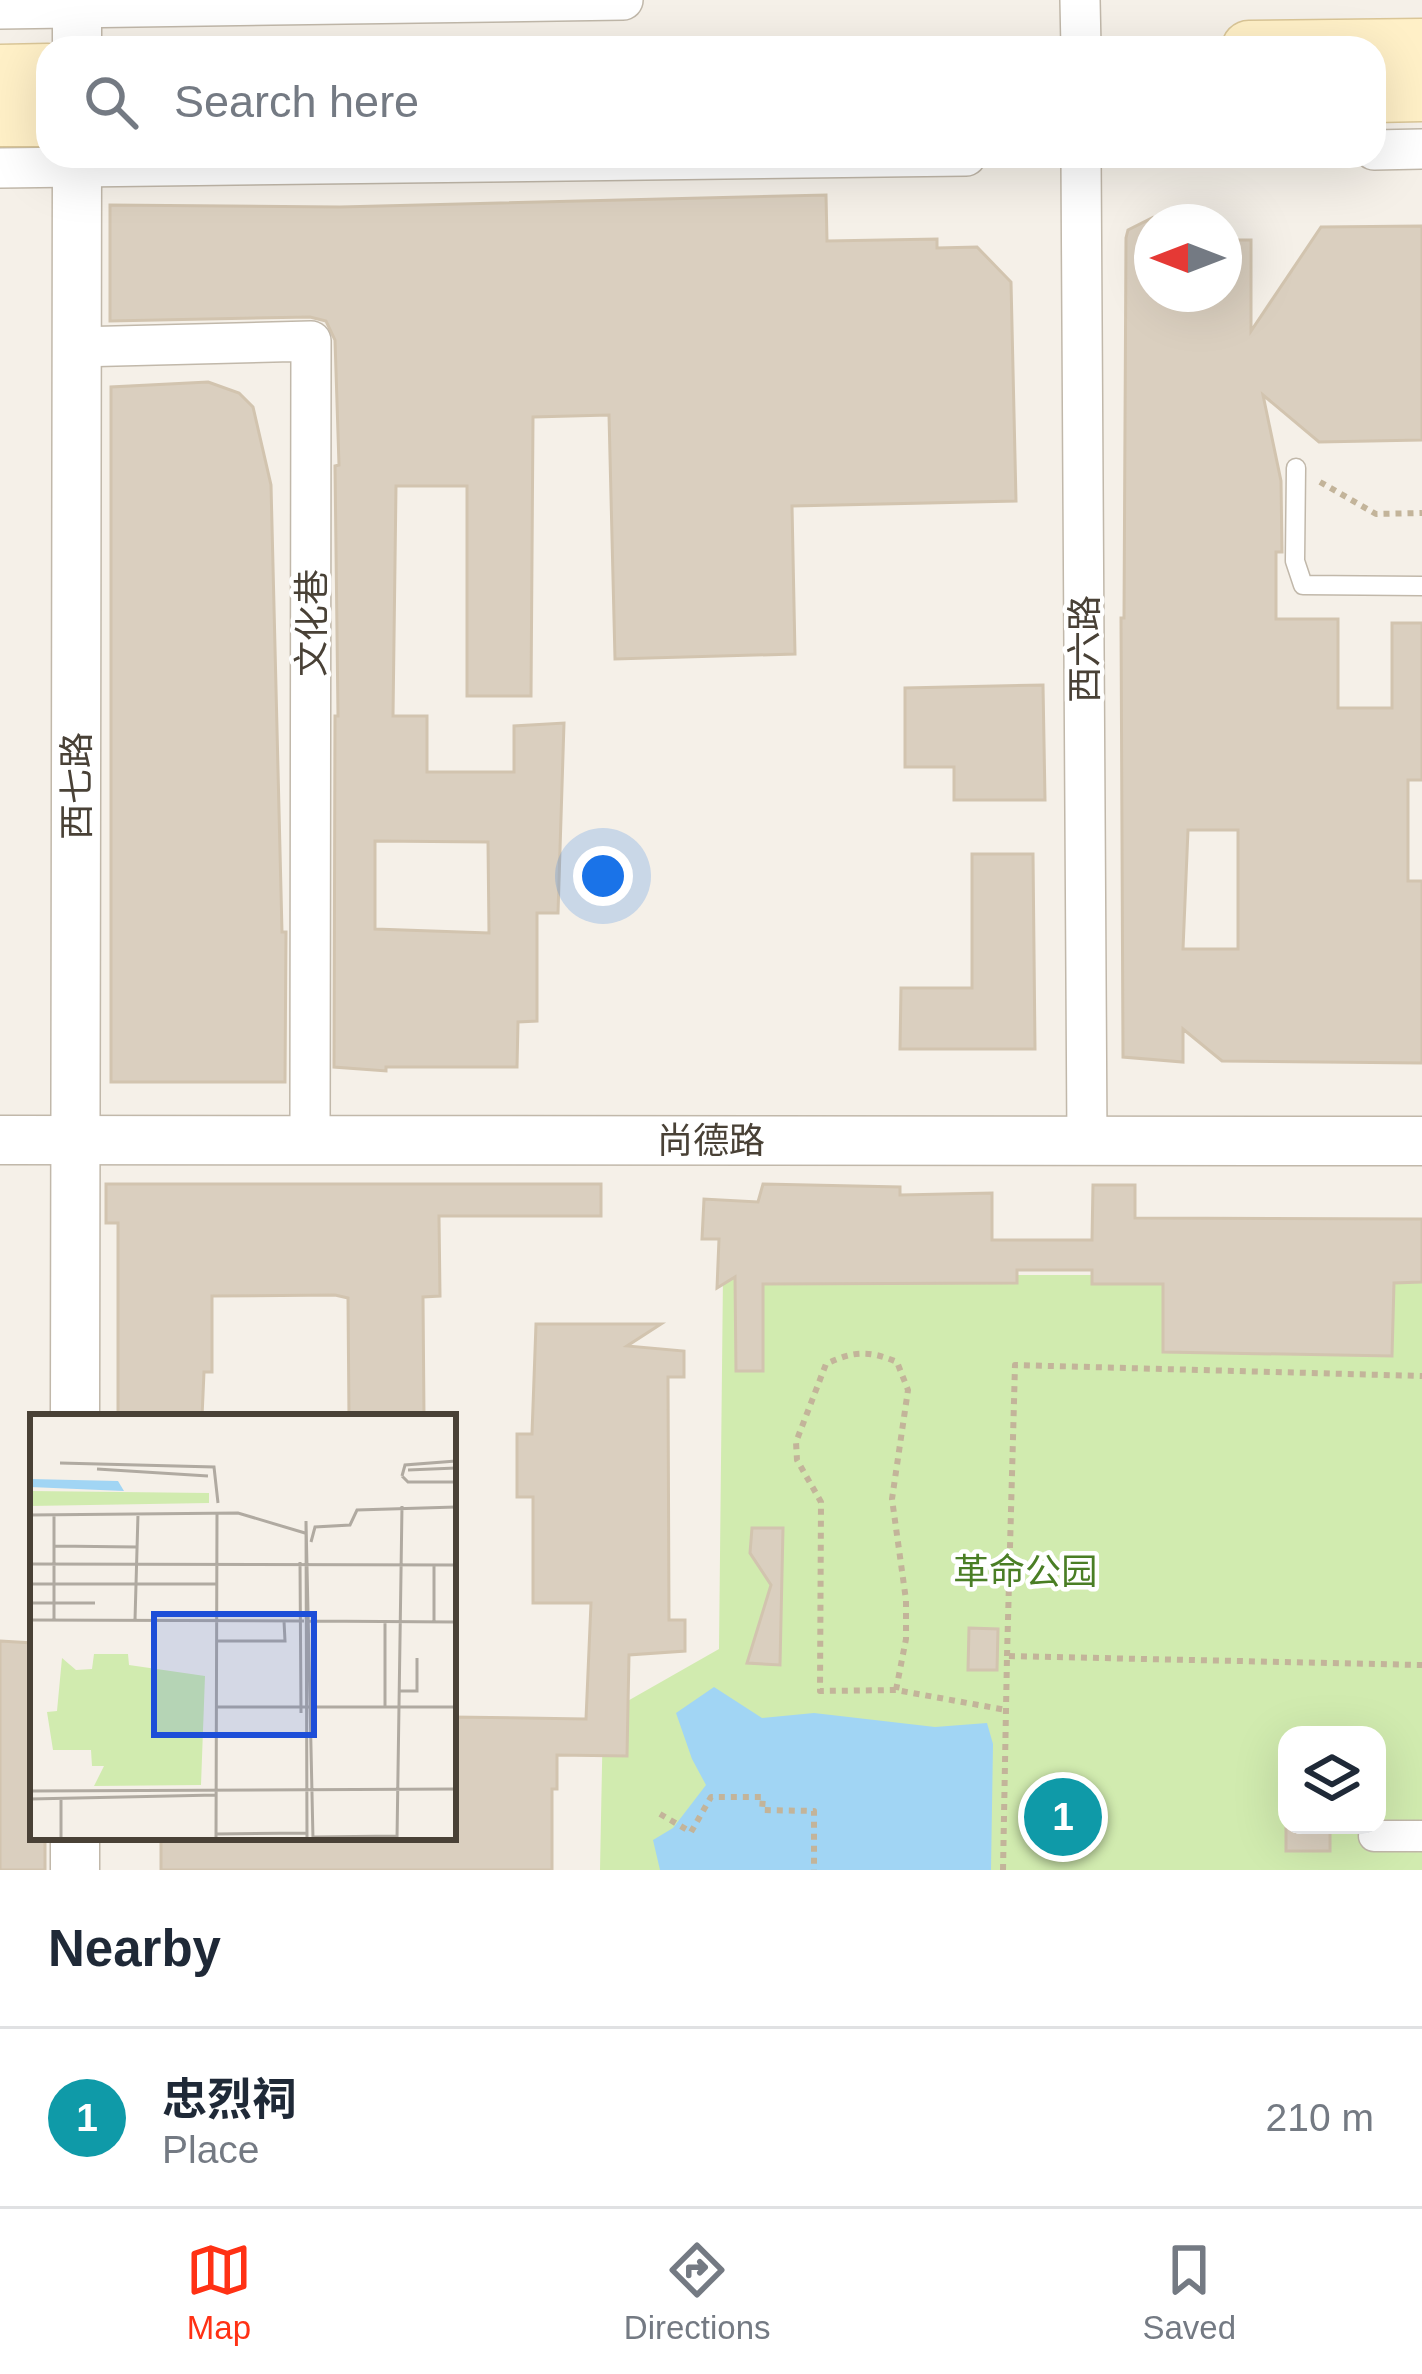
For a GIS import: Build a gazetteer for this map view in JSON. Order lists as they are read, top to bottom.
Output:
{
  "streets": {
    "street": [
      "文化巷",
      "西六路",
      "西七路",
      "尚德路"
    ]
  },
  "crossings": [
    ["文化巷", "西七路"],
    ["文化巷", "尚德路"],
    ["西六路", "尚德路"],
    ["西七路", "尚德路"]
  ],
  "parks": ["革命公园"],
  "north": "left",
  "page": {
    "search": "Search here",
    "pins": "1",
    "heading": "Nearby",
    "list": [
      {
        "mark": "1",
        "name": "忠烈祠",
        "note": "Place",
        "value": "210 m"
      }
    ],
    "nav": ["Map", "Directions", "Saved"]
  }
}
